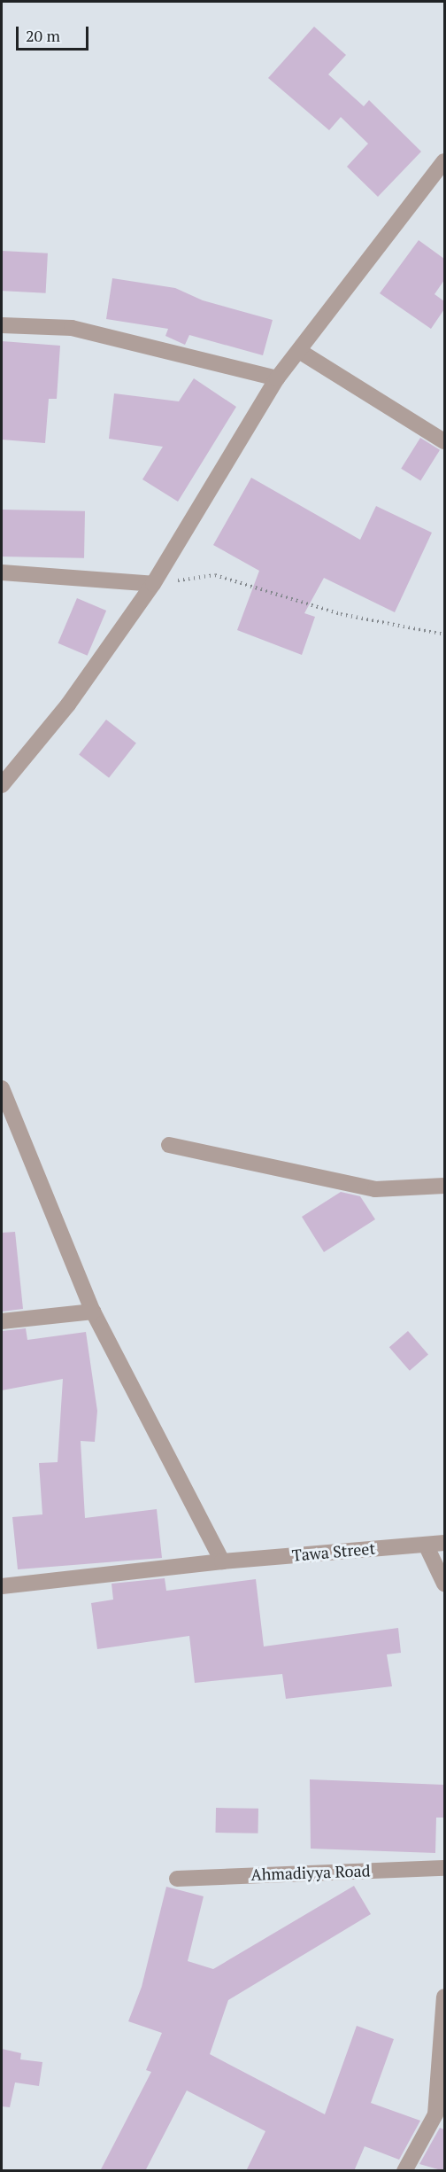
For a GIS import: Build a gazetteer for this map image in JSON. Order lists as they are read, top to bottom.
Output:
{
  "streets": {
    "street": ["Tawa Street", "Ahmadiyya Road"]
  },
  "scale_bar": "20 m"
}
